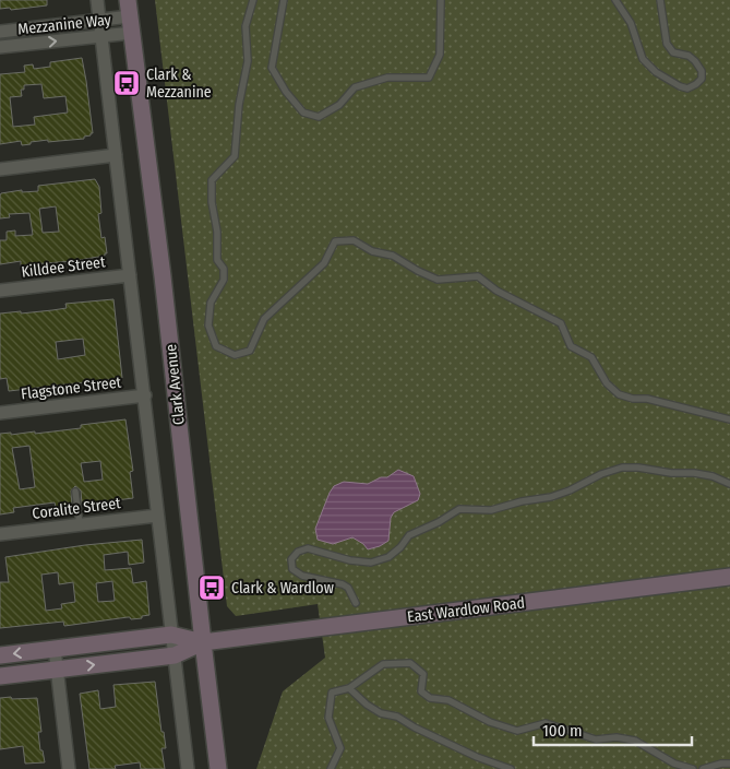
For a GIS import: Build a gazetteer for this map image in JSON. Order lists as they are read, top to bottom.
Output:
{
  "streets": {
    "main road": ["Clark Avenue", "East Wardlow Road"],
    "street": [
      "Mezzanine Way",
      "Killdee Street",
      "Flagstone Street",
      "Coralite Street"
    ]
  },
  "crossings": [
    ["Mezzanine Way", "Clark Avenue"],
    ["Killdee Street", "Clark Avenue"],
    ["Clark Avenue", "Flagstone Street"],
    ["Clark Avenue", "Coralite Street"],
    ["Clark Avenue", "East Wardlow Road"]
  ],
  "places": {
    "bus stop": ["Clark & Mezzanine", "Clark & Wardlow"]
  },
  "scale_bar": "100 m"
}
